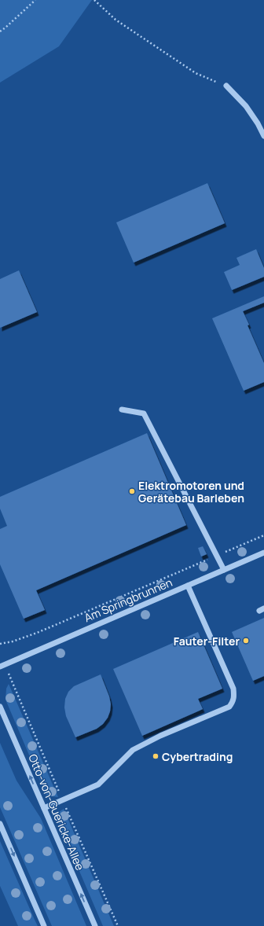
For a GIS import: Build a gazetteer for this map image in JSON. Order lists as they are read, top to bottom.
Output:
{
  "streets": {
    "street": ["Am Springbrunnen", "Otto-von-Guericke-Allee"]
  },
  "places": ["Elektromotoren und Gerätebau Barleben", "Fauter-Filter", "Cybertrading"]
}
